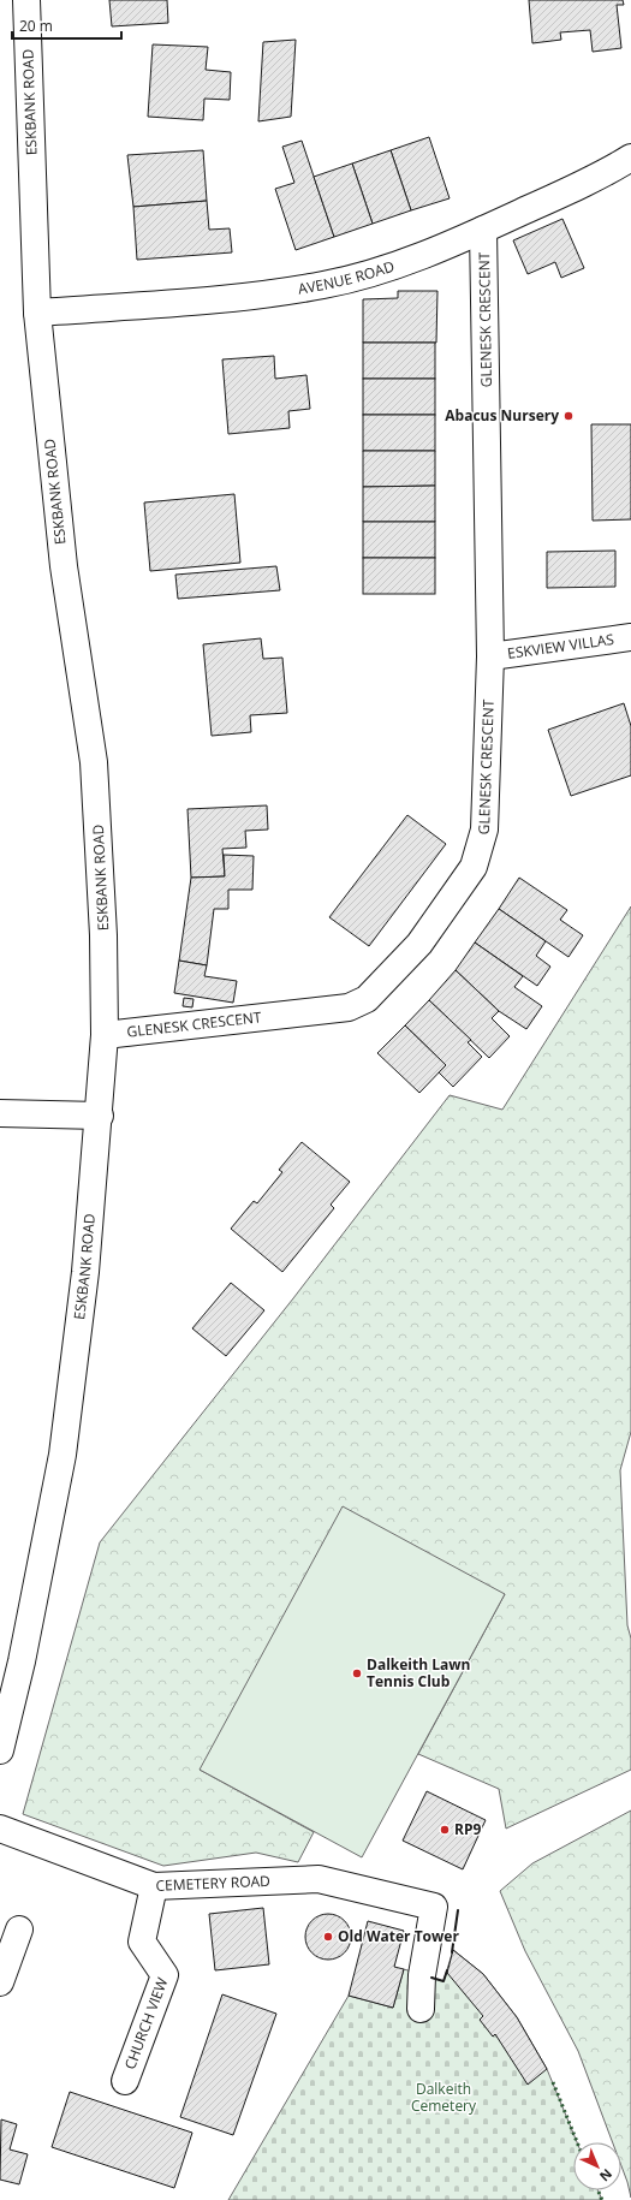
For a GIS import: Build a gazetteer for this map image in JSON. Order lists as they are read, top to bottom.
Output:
{
  "streets": {
    "street": [
      "ESKBANK ROAD",
      "AVENUE ROAD",
      "GLENESK CRESCENT",
      "ESKVIEW VILLAS",
      "CEMETERY ROAD",
      "CHURCH VIEW"
    ]
  },
  "crossings": [
    ["ESKBANK ROAD", "AVENUE ROAD"],
    ["ESKBANK ROAD", "GLENESK CRESCENT"],
    ["AVENUE ROAD", "GLENESK CRESCENT"],
    ["GLENESK CRESCENT", "ESKVIEW VILLAS"],
    ["CEMETERY ROAD", "CHURCH VIEW"]
  ],
  "parks": ["Dalkeith Cemetery"],
  "places": [
    "Abacus Nursery",
    "Dalkeith Lawn Tennis Club",
    "RP9",
    "Old Water Tower"
  ],
  "scale_bar": "20 m",
  "north": "bottom right"
}
